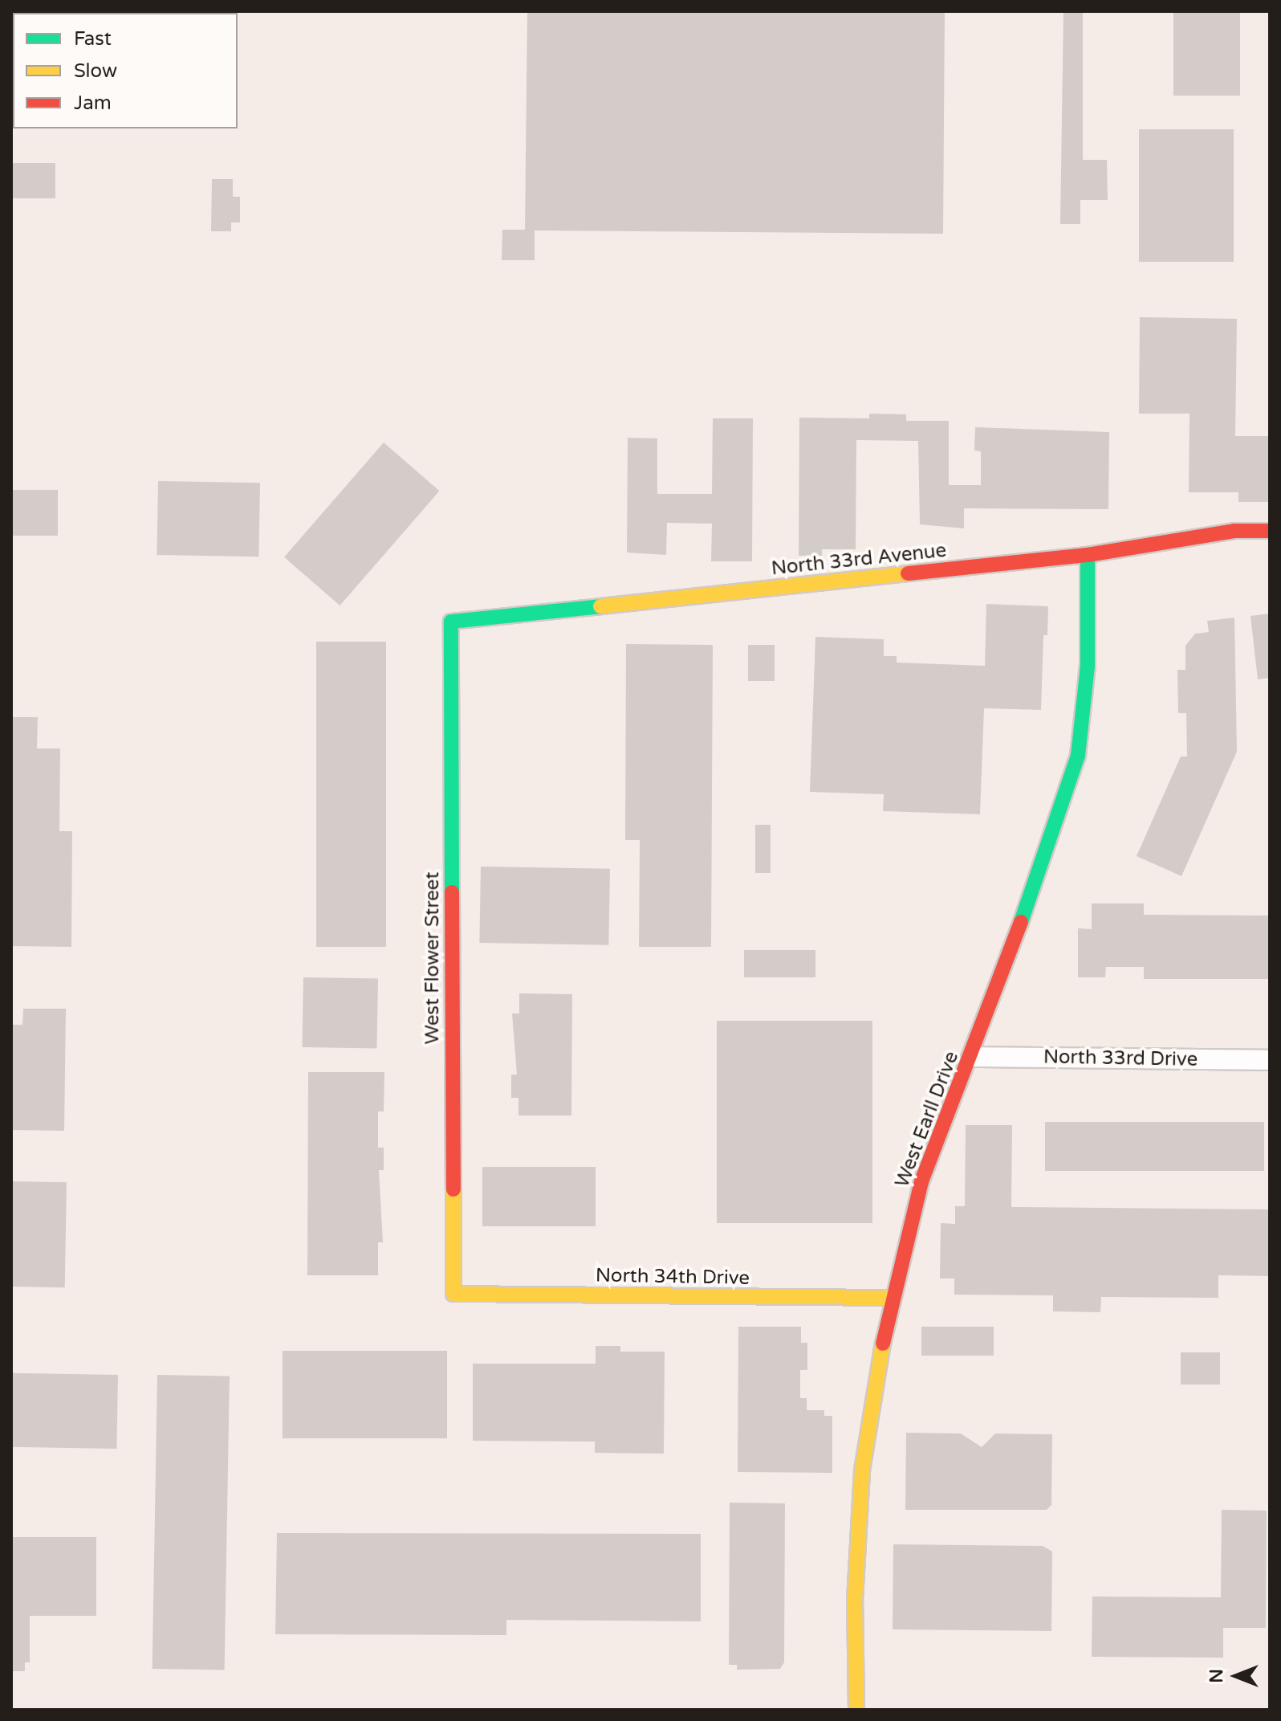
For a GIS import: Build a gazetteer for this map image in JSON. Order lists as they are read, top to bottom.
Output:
{
  "streets": {
    "street": [
      "North 33rd Avenue",
      "West Flower Street",
      "North 33rd Drive",
      "West Earll Drive",
      "North 34th Drive"
    ]
  },
  "crossings": [
    ["North 33rd Avenue", "West Flower Street"],
    ["North 33rd Avenue", "West Earll Drive"],
    ["West Flower Street", "North 34th Drive"],
    ["North 33rd Drive", "West Earll Drive"],
    ["West Earll Drive", "North 34th Drive"]
  ],
  "legend": ["Fast", "Slow", "Jam"],
  "north": "left"
}
